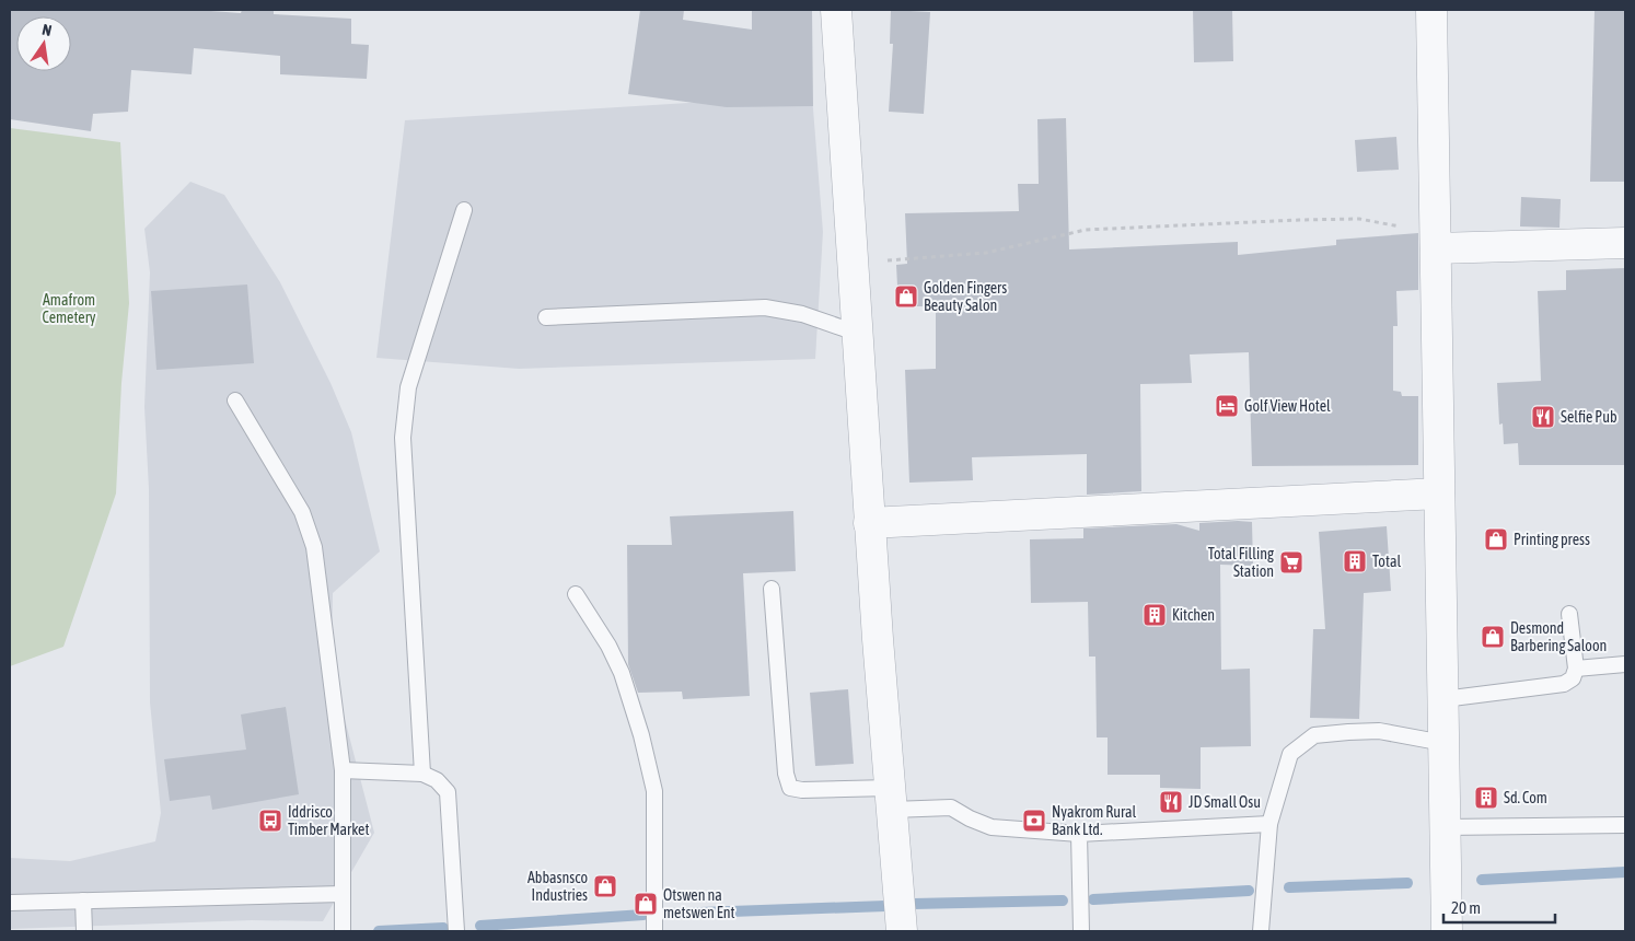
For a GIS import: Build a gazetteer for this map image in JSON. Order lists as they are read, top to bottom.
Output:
{
  "parks": ["Amafrom Cemetery"],
  "places": {
    "shop": [
      "Golden Fingers Beauty Salon",
      "Printing press",
      "Desmond Barbering Saloon",
      "Abbasnsco Industries",
      "Otswen na metswen Ent"
    ],
    "hotel": ["Golf View Hotel"],
    "restaurant": ["Selfie Pub", "JD Small Osu"],
    "building": ["Total", "Kitchen", "Sd. Com"],
    "supermarket": ["Total Filling Station"],
    "bus stop": ["Iddrisco Timber Market"],
    "bank": ["Nyakrom Rural Bank Ltd."]
  },
  "scale_bar": "20 m",
  "north": "top"
}
